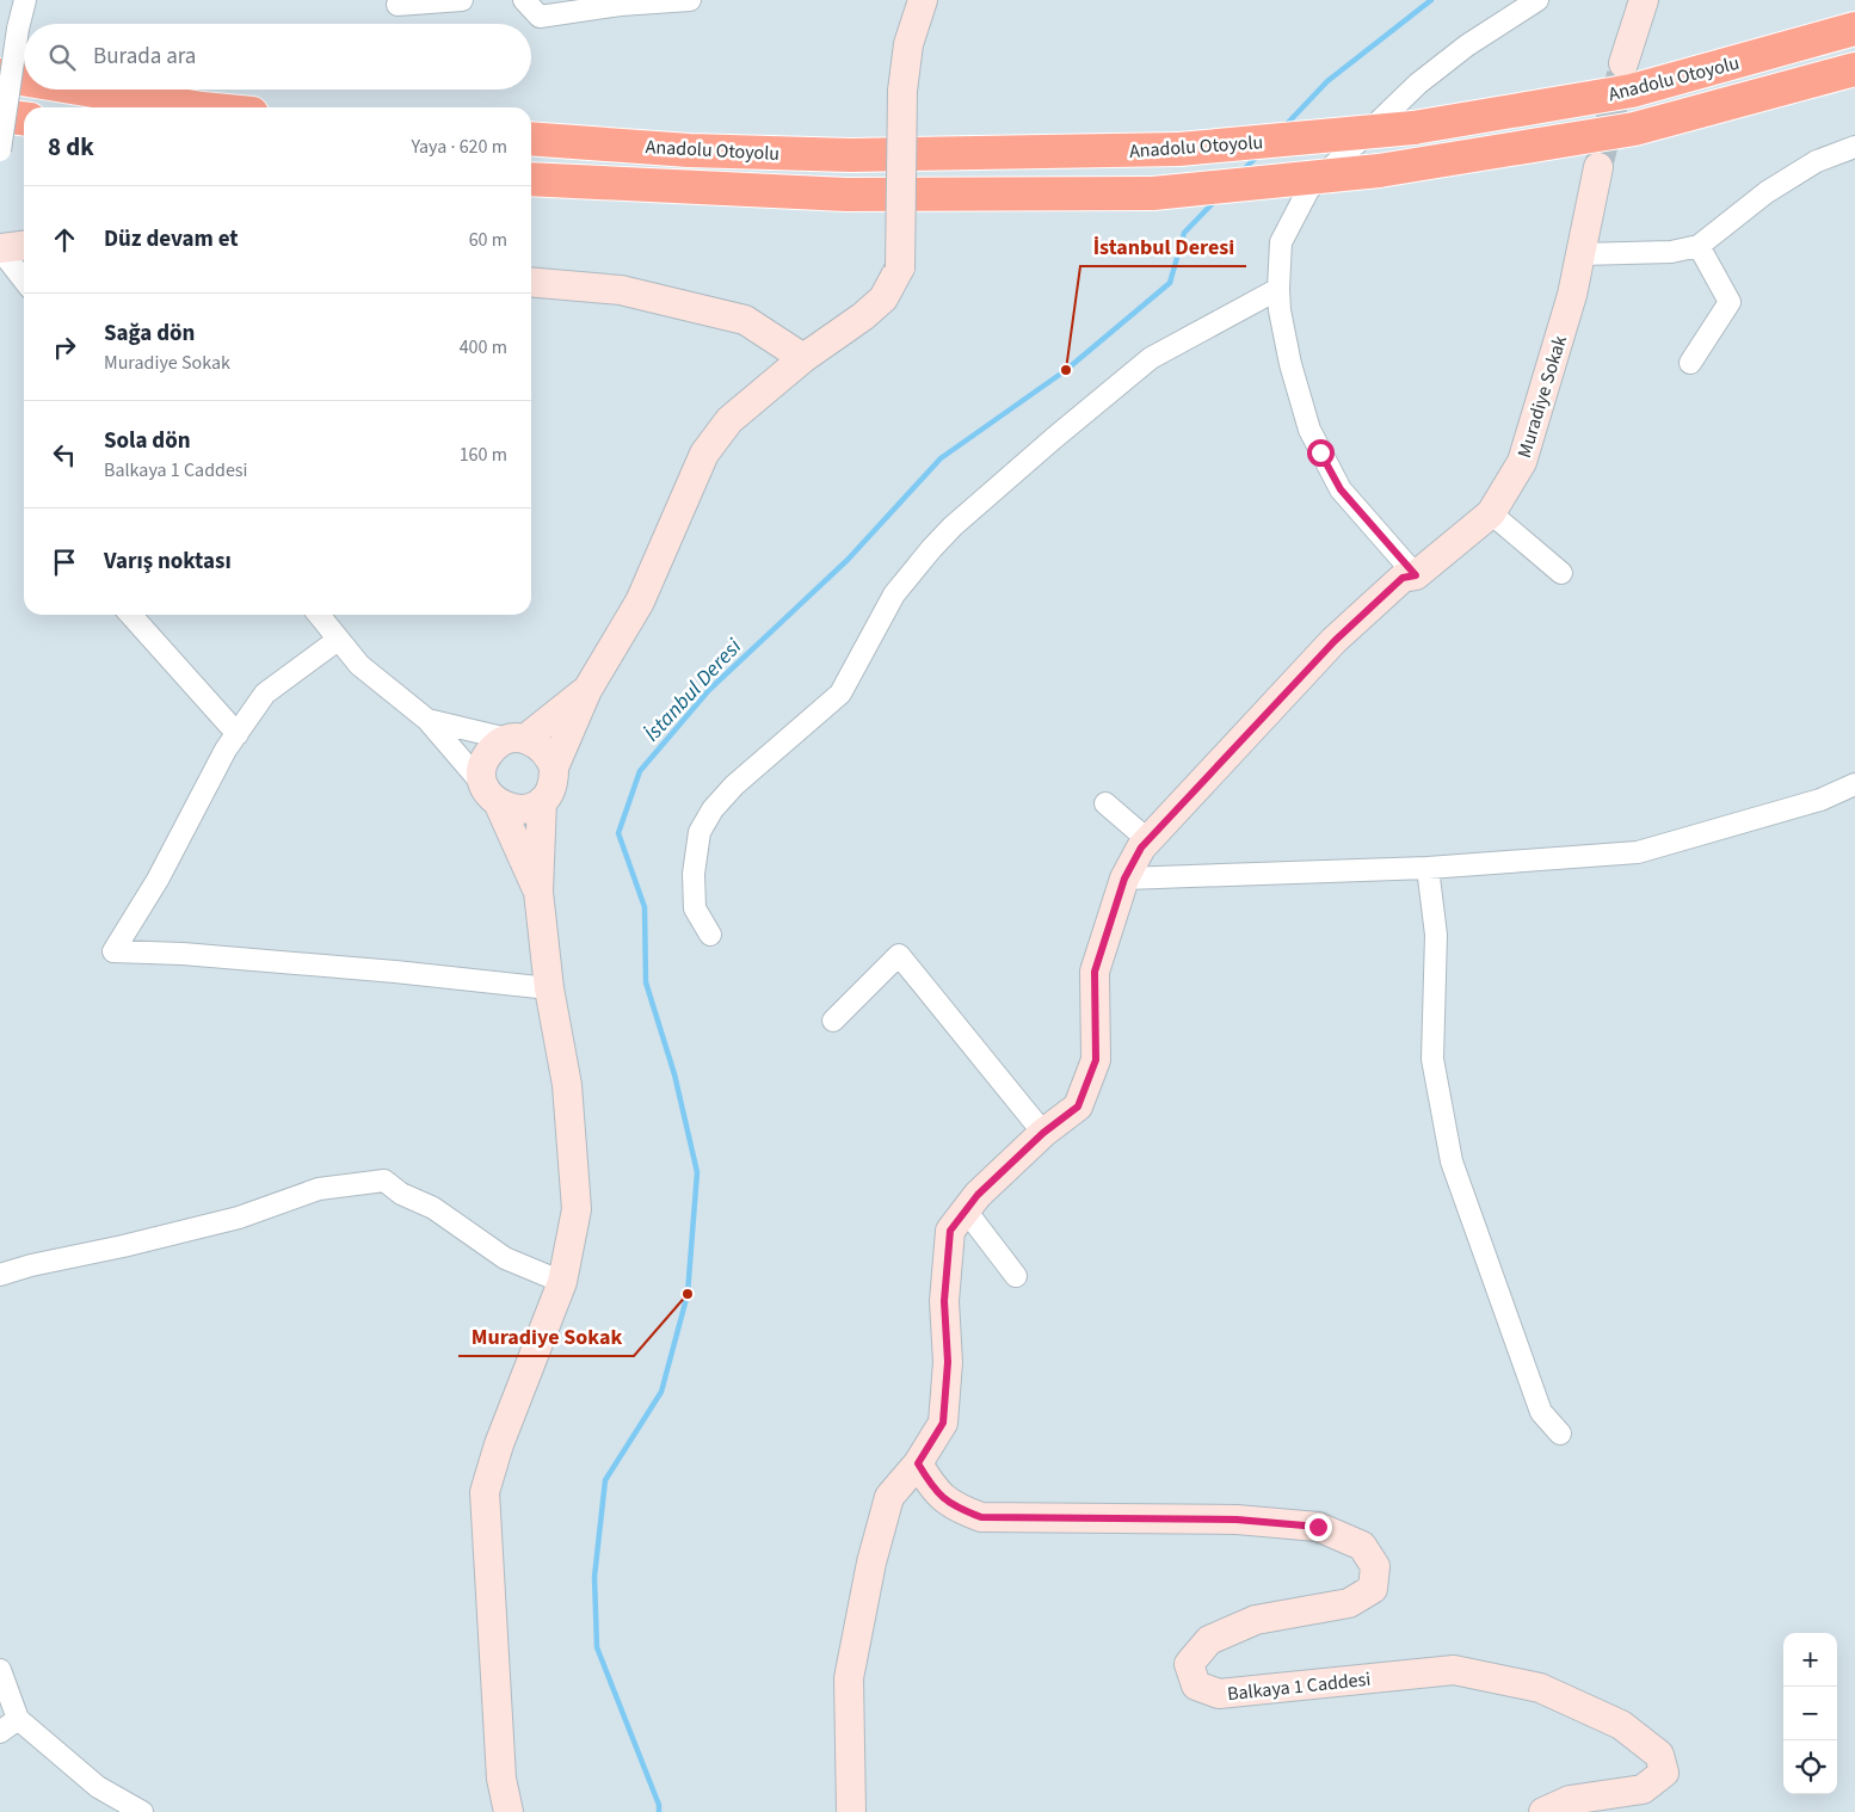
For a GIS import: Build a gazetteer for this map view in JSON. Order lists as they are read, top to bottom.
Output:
{
  "streets": {
    "highway": ["Anadolu Otoyolu"],
    "street": ["Muradiye Sokak", "Balkaya 1 Caddesi"]
  },
  "crossings": [
    ["Muradiye Sokak", "Balkaya 1 Caddesi"]
  ],
  "water": ["İstanbul Deresi"],
  "places": ["İstanbul Deresi", "Muradiye Sokak"],
  "page": {
    "search": "Burada ara",
    "heading": ["8 dk", "Yaya · 620 m"],
    "list": [
      ["Düz devam et", "60 m"],
      ["Sağa dön", "Muradiye Sokak", "400 m"],
      ["Sola dön", "Balkaya 1 Caddesi", "160 m"],
      "Varış noktası"
    ],
    "map_buttons": ["+", "−"]
  }
}
